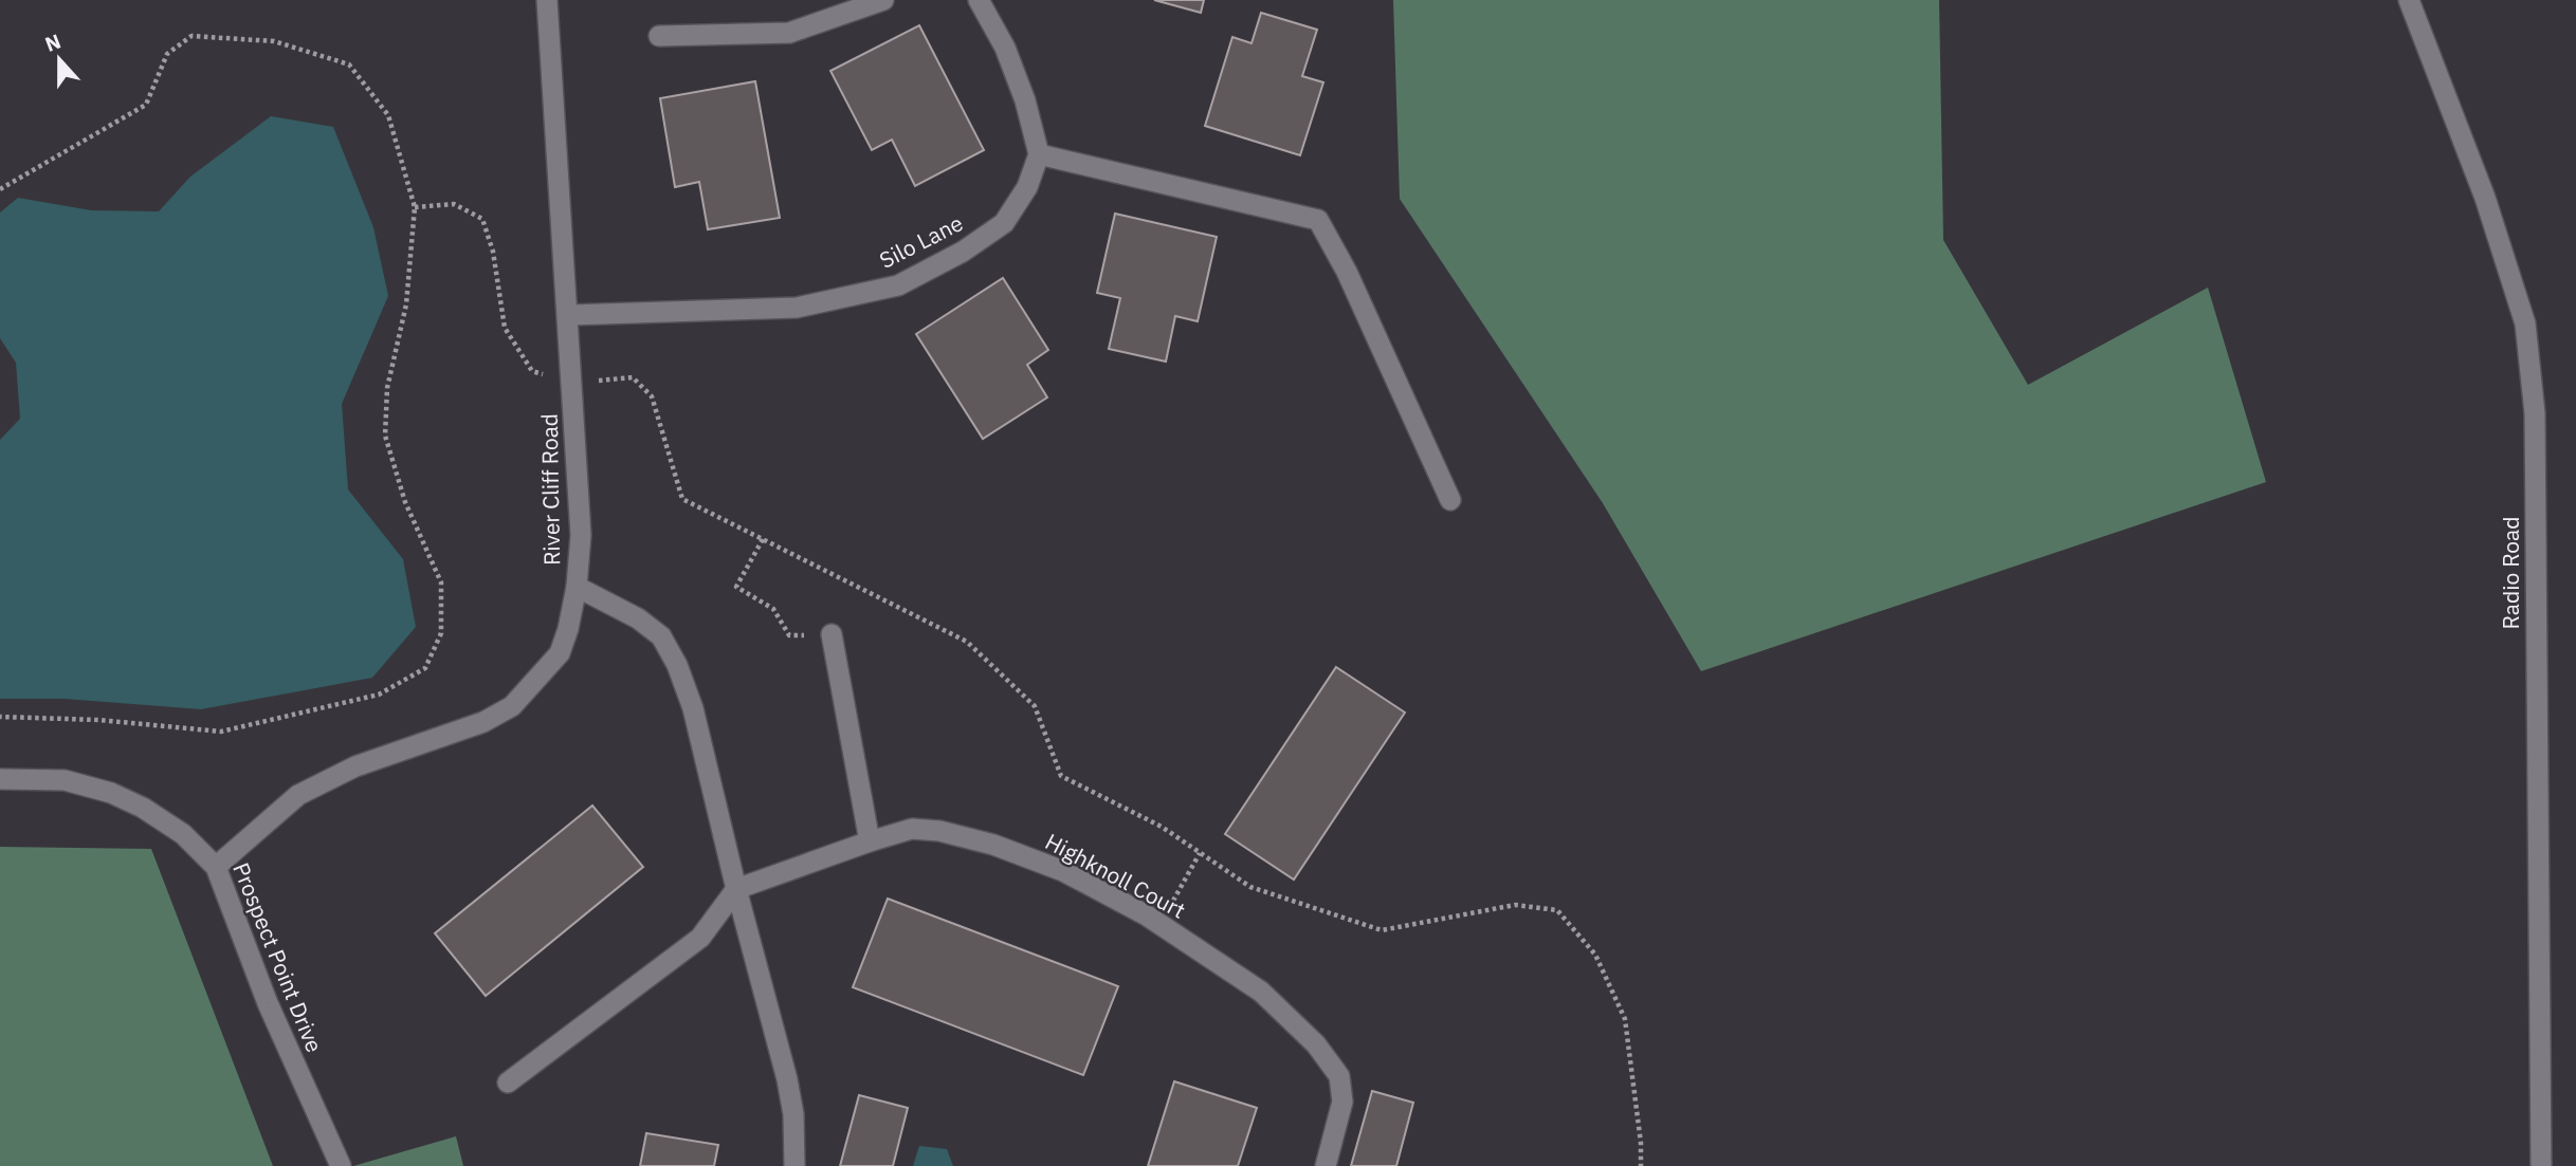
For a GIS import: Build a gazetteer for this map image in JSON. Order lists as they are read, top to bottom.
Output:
{
  "streets": {
    "street": [
      "Silo Lane",
      "River Cliff Road",
      "Radio Road",
      "Highknoll Court",
      "Prospect Point Drive"
    ]
  },
  "crossings": [
    ["Silo Lane", "River Cliff Road"],
    ["River Cliff Road", "Prospect Point Drive"]
  ],
  "north": "top"
}
